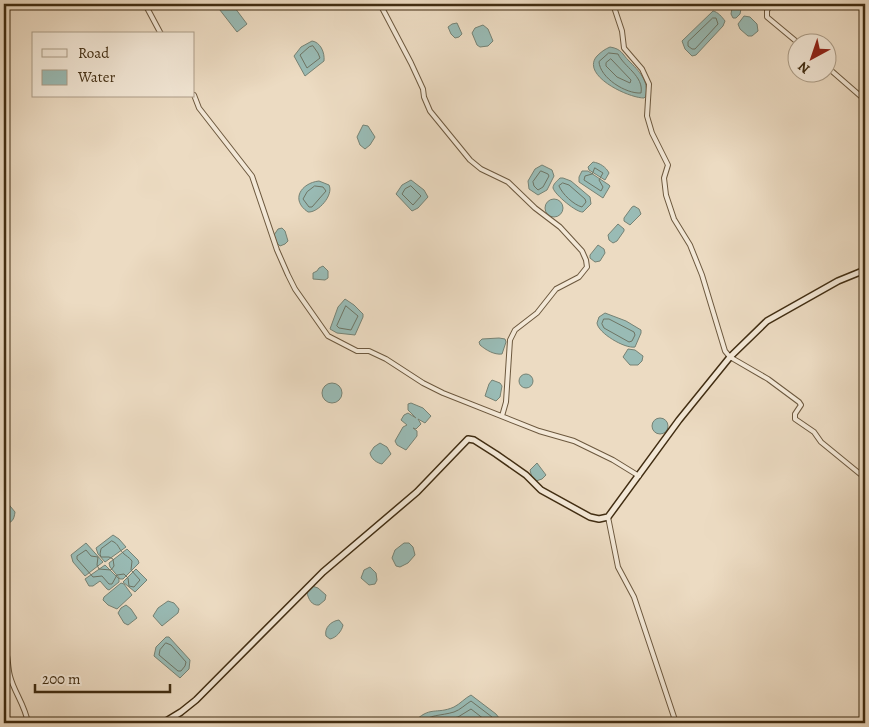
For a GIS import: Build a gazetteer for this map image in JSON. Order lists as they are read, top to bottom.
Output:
{
  "legend": ["Road", "Water"],
  "scale_bar": "200 m",
  "north": "bottom left"
}
